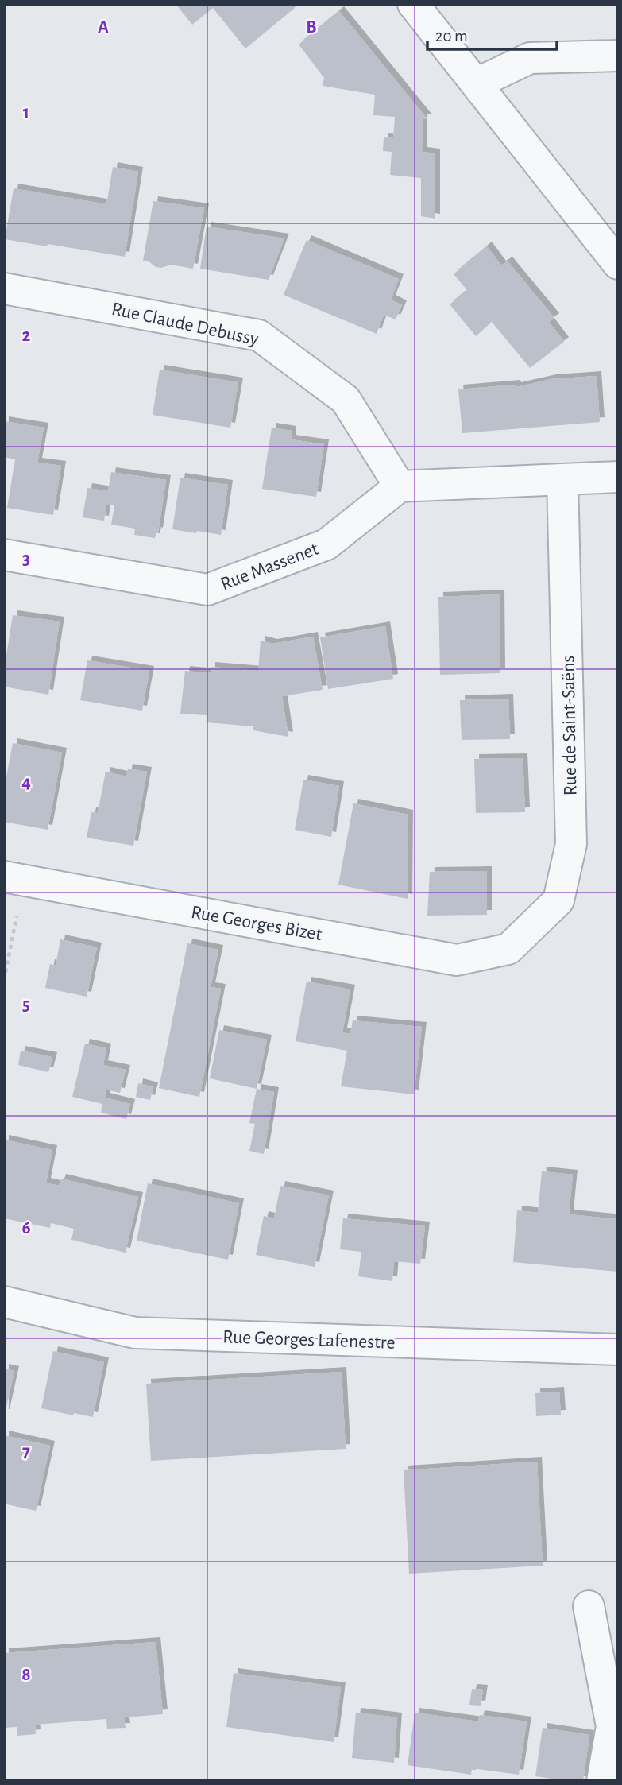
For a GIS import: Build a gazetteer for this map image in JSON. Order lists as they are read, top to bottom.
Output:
{
  "streets": {
    "street": [
      "Rue Claude Debussy",
      "Rue Massenet",
      "Rue de Saint-Saëns",
      "Rue Georges Bizet",
      "Rue Georges Lafenestre"
    ]
  },
  "crossings": [
    ["Rue Claude Debussy", "Rue Massenet"],
    ["Rue de Saint-Saëns", "Rue Georges Bizet"]
  ],
  "scale_bar": "20 m",
  "grid": {
    "columns": ["A", "B"],
    "rows": [
      "1",
      "2",
      "3",
      "4",
      "5",
      "6",
      "7",
      "8"
    ]
  }
}
